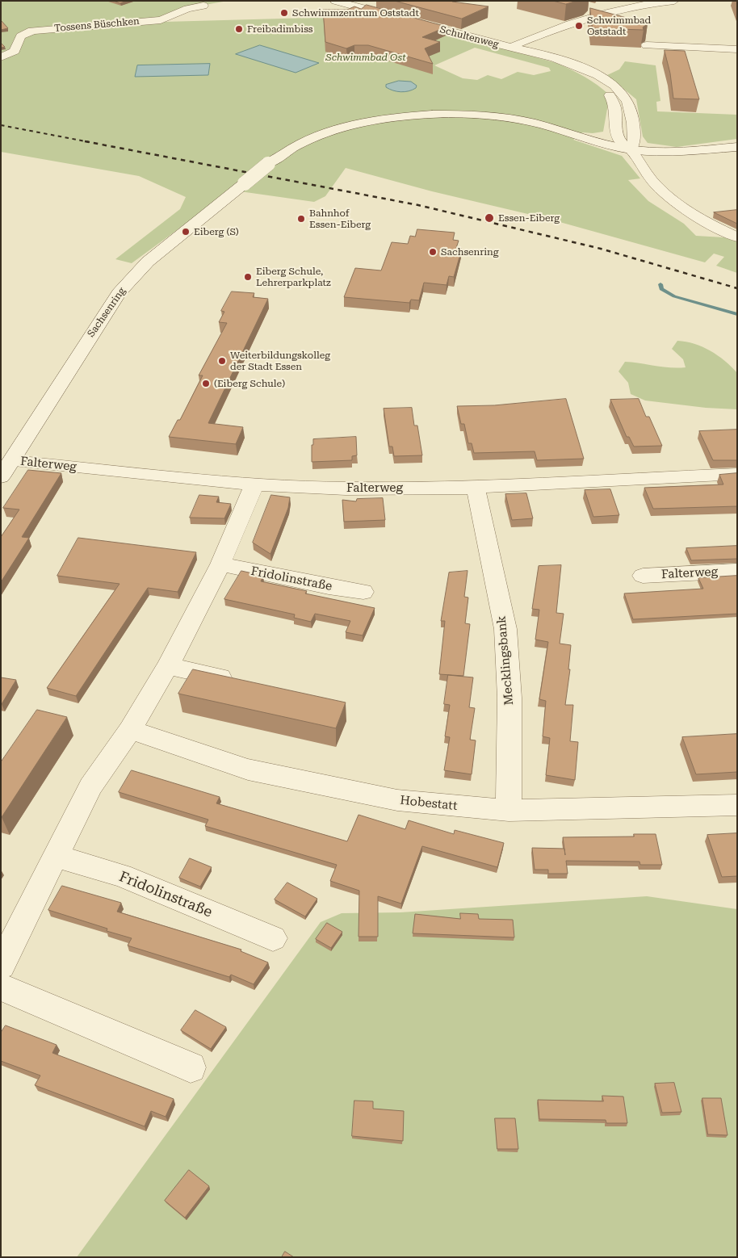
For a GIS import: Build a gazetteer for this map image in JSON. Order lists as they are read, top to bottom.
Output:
{
  "streets": {
    "street": [
      "Tossens Büschken",
      "Schultenweg",
      "Sachsenring",
      "Falterweg",
      "Fridolinstraße",
      "Mecklingsbank",
      "Hobestatt"
    ]
  },
  "crossings": [
    ["Schultenweg", "Sachsenring"],
    ["Sachsenring", "Falterweg"],
    ["Falterweg", "Mecklingsbank"],
    ["Mecklingsbank", "Hobestatt"]
  ],
  "parks": ["Schwimmbad Ost"],
  "places": [
    "Schwimmzentrum Oststadt",
    "Schwimmbad Oststadt",
    "Freibadimbiss",
    "Essen-Eiberg",
    "Bahnhof Essen-Eiberg",
    "Eiberg (S)",
    "Sachsenring",
    "Eiberg Schule, Lehrerparkplatz",
    "Weiterbildungskolleg der Stadt Essen",
    "(Eiberg Schule)"
  ]
}
